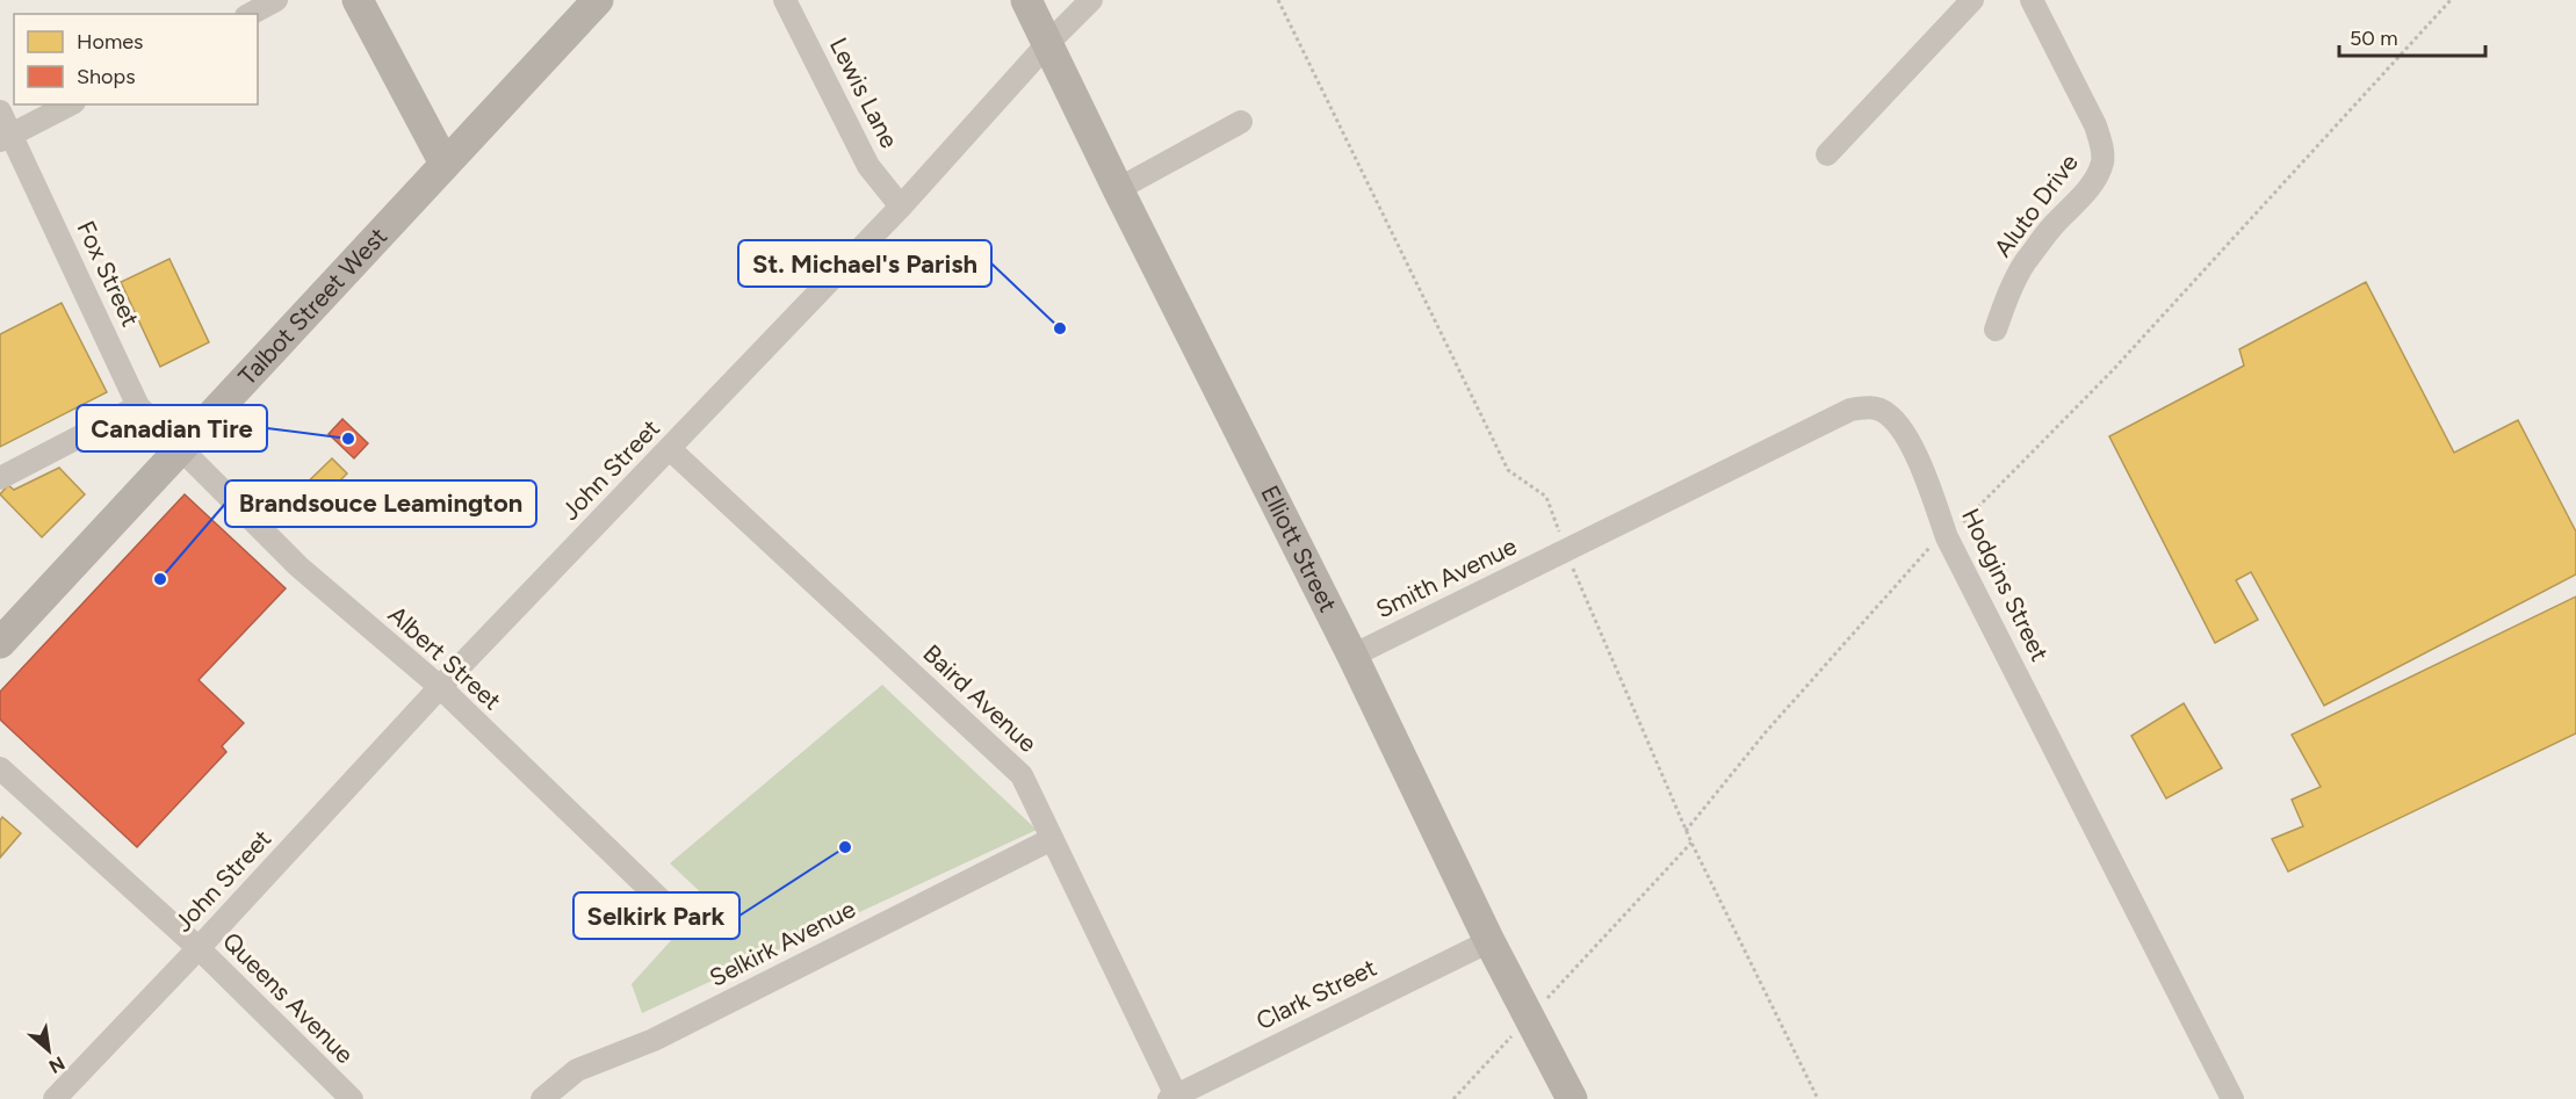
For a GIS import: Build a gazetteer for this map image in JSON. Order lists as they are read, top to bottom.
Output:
{
  "streets": {
    "street": [
      "Lewis Lane",
      "Aluto Drive",
      "Fox Street",
      "Talbot Street West",
      "John Street",
      "Elliott Street",
      "Smith Avenue",
      "Hodgins Street",
      "Albert Street",
      "Baird Avenue",
      "Selkirk Avenue",
      "Clark Street",
      "Queens Avenue"
    ]
  },
  "crossings": [
    ["Lewis Lane", "John Street"],
    ["Fox Street", "Talbot Street West"],
    ["Fox Street", "Albert Street"],
    ["Talbot Street West", "Albert Street"],
    ["John Street", "Elliott Street"],
    ["John Street", "Albert Street"],
    ["John Street", "Baird Avenue"],
    ["John Street", "Queens Avenue"],
    ["Elliott Street", "Smith Avenue"],
    ["Elliott Street", "Clark Street"],
    ["Smith Avenue", "Hodgins Street"],
    ["Baird Avenue", "Selkirk Avenue"],
    ["Baird Avenue", "Clark Street"]
  ],
  "places": [
    "St. Michael's Parish",
    "Canadian Tire",
    "Brandsouce Leamington",
    "Selkirk Park"
  ],
  "legend": ["Homes", "Shops"],
  "scale_bar": "50 m",
  "north": "bottom right"
}
